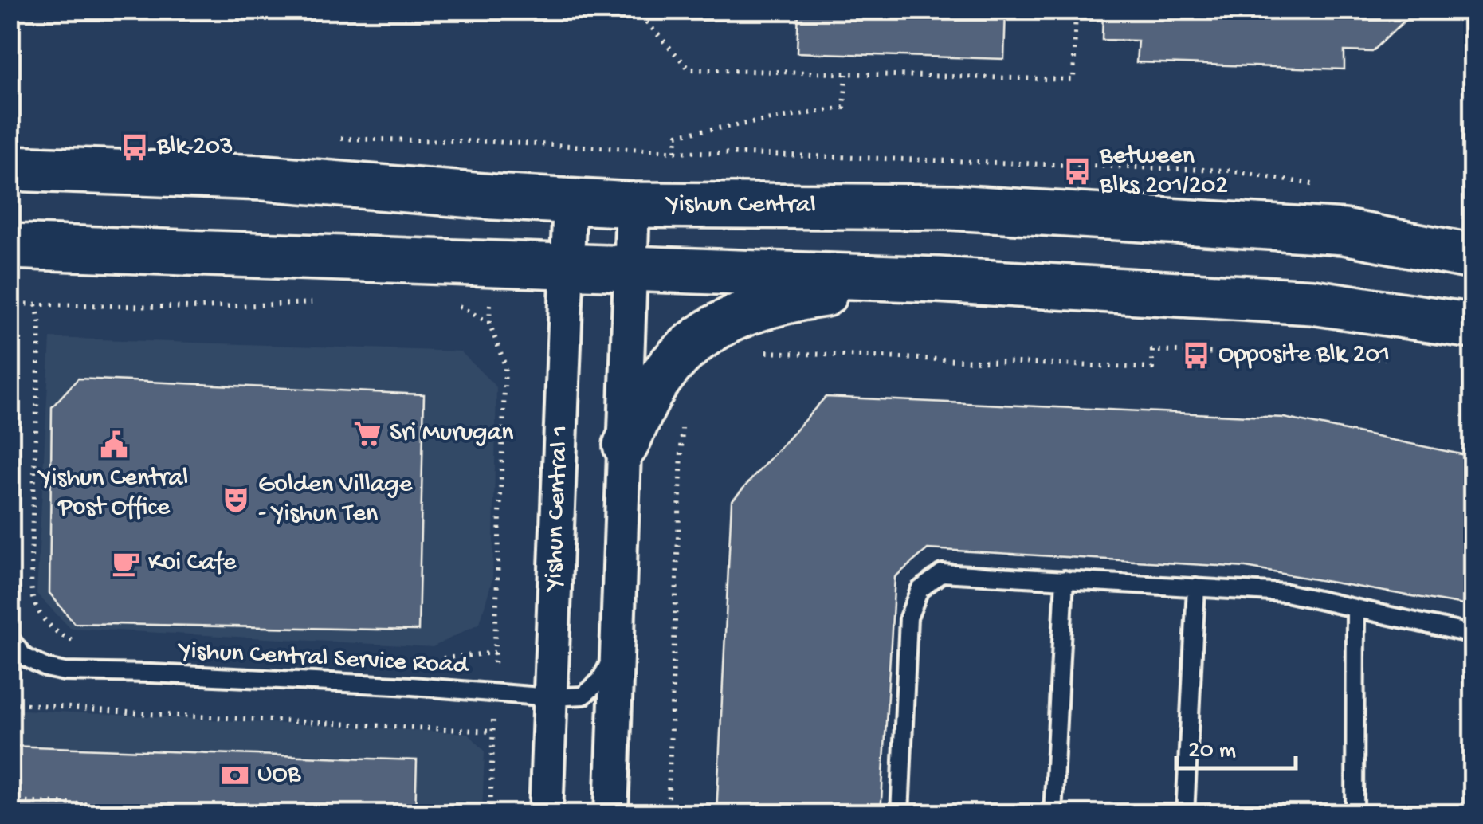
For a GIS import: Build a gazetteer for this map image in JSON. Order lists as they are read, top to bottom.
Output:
{
  "streets": {
    "main road": ["Yishun Central"],
    "street": ["Yishun Central 1"],
    "lane": ["Yishun Central Service Road"]
  },
  "crossings": [
    ["Yishun Central", "Yishun Central 1"],
    ["Yishun Central 1", "Yishun Central Service Road"]
  ],
  "places": {
    "bus stop": ["Blk 203", "Between Blks 201/202", "Opposite Blk 201"],
    "supermarket": ["Sri Murugan"],
    "public building": ["Yishun Central Post Office"],
    "theatre": ["Golden Village - Yishun Ten"],
    "cafe": ["Koi Cafe"],
    "bank": ["UOB"]
  },
  "scale_bar": "20 m"
}
